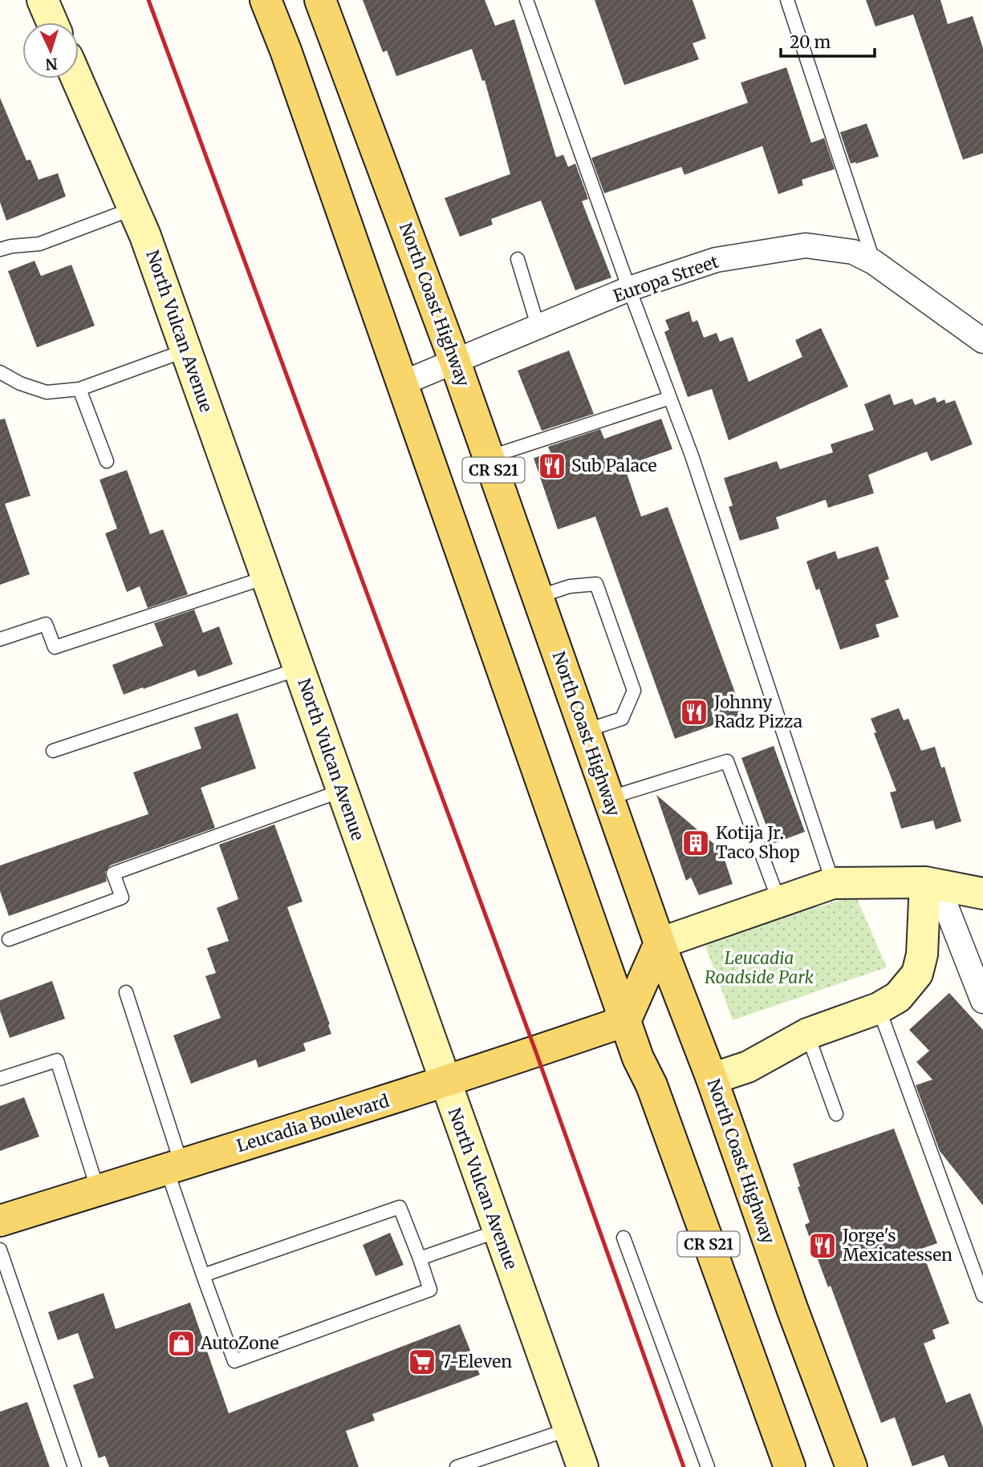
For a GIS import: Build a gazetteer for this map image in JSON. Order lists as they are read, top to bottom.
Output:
{
  "streets": {
    "main road": [
      "North Coast Highway",
      "North Vulcan Avenue",
      "CR S21",
      "Leucadia Boulevard"
    ],
    "street": ["Europa Street"]
  },
  "crossings": [
    ["Europa Street", "North Coast Highway"],
    ["Europa Street", "CR S21"],
    ["North Vulcan Avenue", "Leucadia Boulevard"],
    ["CR S21", "Leucadia Boulevard"]
  ],
  "parks": ["Leucadia Roadside Park"],
  "places": {
    "restaurant": ["Sub Palace", "Johnny Radz Pizza", "Jorge's Mexicatessen"],
    "building": ["Kotija Jr. Taco Shop"],
    "shop": ["AutoZone"],
    "supermarket": ["7-Eleven"]
  },
  "scale_bar": "20 m",
  "north": "bottom"
}
